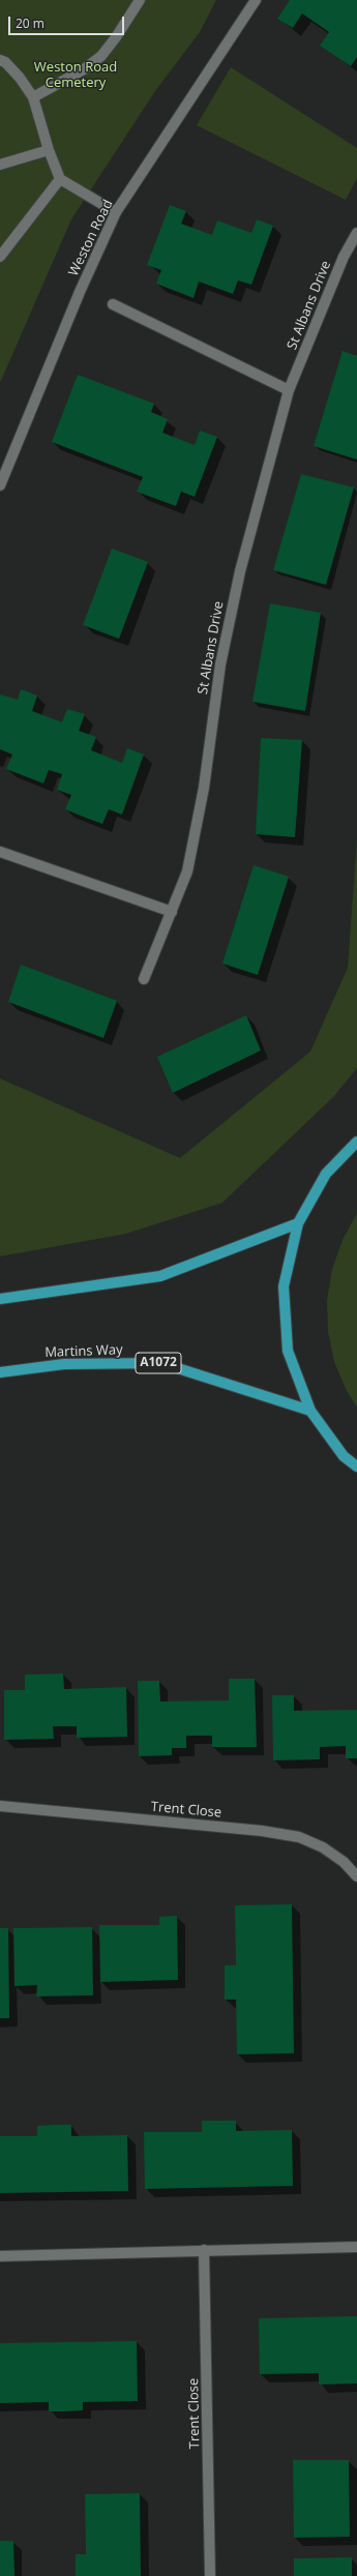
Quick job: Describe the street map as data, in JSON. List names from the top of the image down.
{
  "streets": {
    "main road": ["Martins Way", "A1072"],
    "street": ["Weston Road", "St Albans Drive", "Trent Close"]
  },
  "parks": ["Weston Road Cemetery"],
  "scale_bar": "20 m"
}
